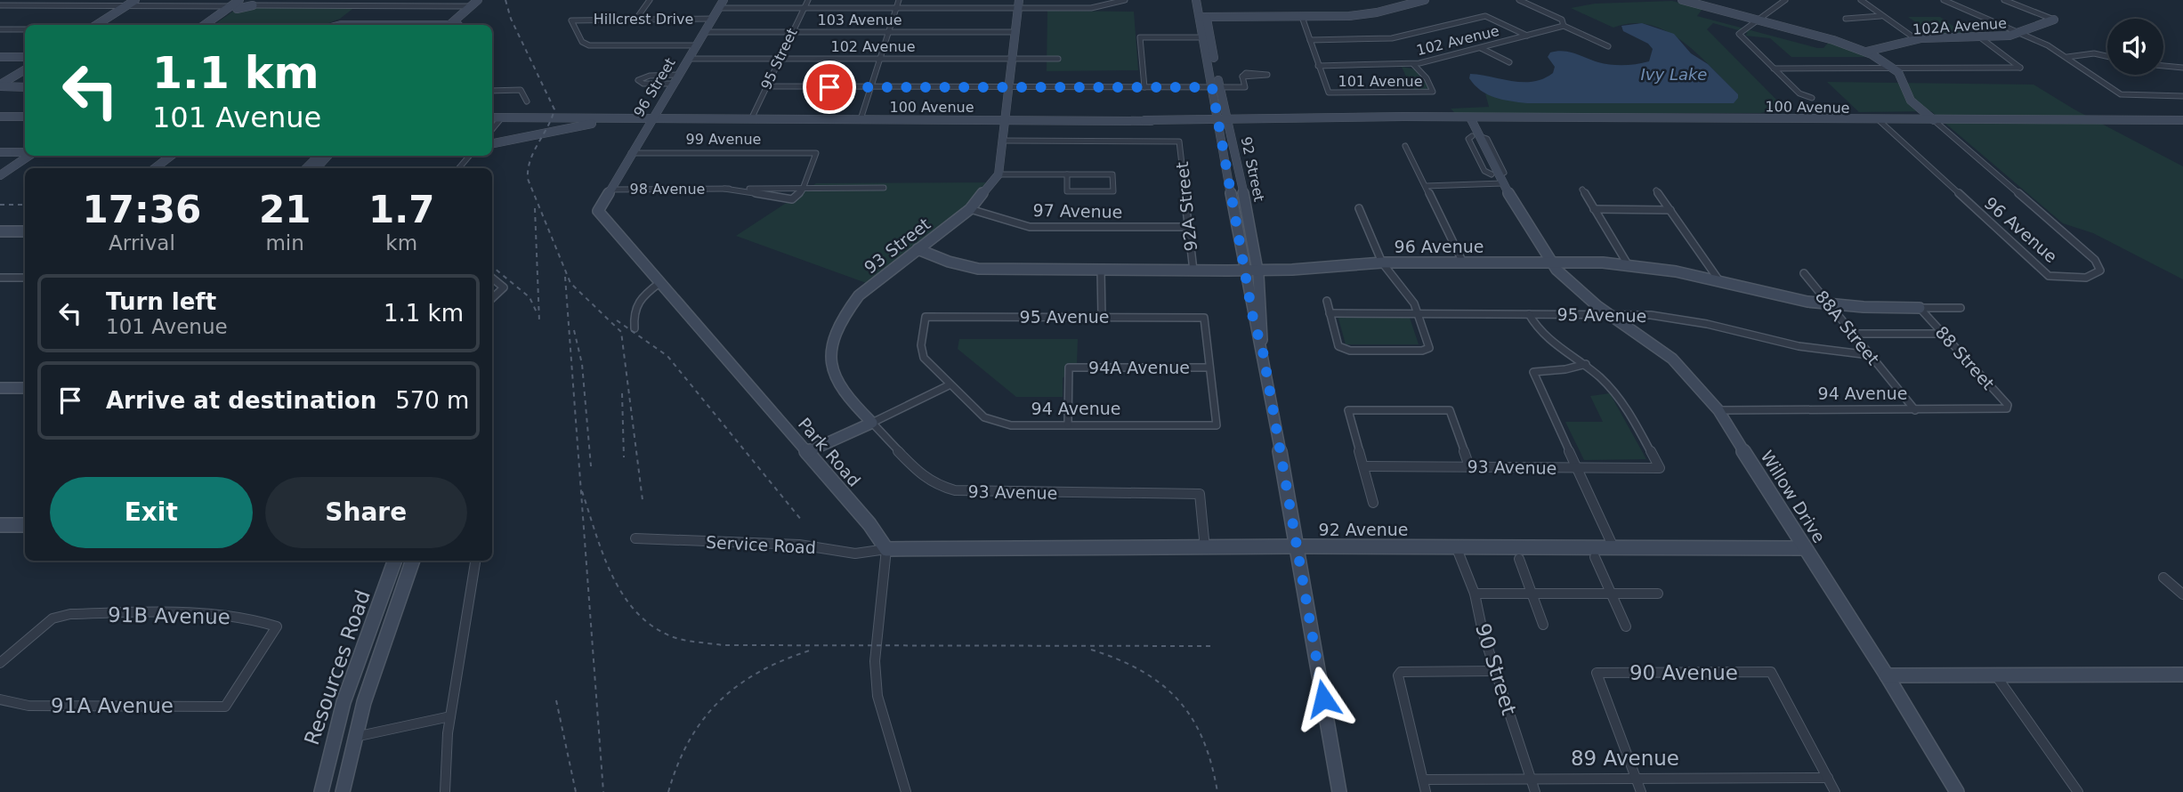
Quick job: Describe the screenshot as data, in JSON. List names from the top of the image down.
{
  "streets": {
    "main road": [
      "96 Street",
      "100 Avenue",
      "92 Street",
      "96 Avenue",
      "Willow Drive",
      "92 Avenue"
    ],
    "street": [
      "Hillcrest Drive",
      "103 Avenue",
      "102A Avenue",
      "102 Avenue",
      "95 Street",
      "101 Avenue",
      "99 Avenue",
      "98 Avenue",
      "92A Street",
      "97 Avenue",
      "93 Street",
      "95 Avenue",
      "88A Street",
      "88 Street",
      "94A Avenue",
      "94 Avenue",
      "Park Road",
      "93 Avenue",
      "Service Road",
      "91B Avenue",
      "Resources Road",
      "90 Street",
      "90 Avenue",
      "91A Avenue",
      "89 Avenue"
    ]
  },
  "crossings": [
    ["Hillcrest Drive", "96 Street"],
    ["103 Avenue", "95 Street"],
    ["103 Avenue", "96 Street"],
    ["102 Avenue", "95 Street"],
    ["102 Avenue", "101 Avenue"],
    ["102 Avenue", "96 Street"],
    ["95 Street", "100 Avenue"],
    ["96 Street", "100 Avenue"],
    ["96 Street", "99 Avenue"],
    ["96 Street", "98 Avenue"],
    ["96 Street", "Park Road"],
    ["100 Avenue", "92 Street"],
    ["100 Avenue", "96 Avenue"],
    ["99 Avenue", "98 Avenue"],
    ["92 Street", "96 Avenue"],
    ["92 Street", "92 Avenue"],
    ["98 Avenue", "Park Road"],
    ["92A Street", "97 Avenue"],
    ["92A Street", "96 Avenue"],
    ["97 Avenue", "93 Street"],
    ["96 Avenue", "93 Street"],
    ["96 Avenue", "88A Street"],
    ["96 Avenue", "88 Street"],
    ["96 Avenue", "Willow Drive"],
    ["93 Street", "93 Avenue"],
    ["95 Avenue", "88A Street"],
    ["95 Avenue", "94A Avenue"],
    ["95 Avenue", "94 Avenue"],
    ["95 Avenue", "Willow Drive"],
    ["88A Street", "94 Avenue"],
    ["88 Street", "94 Avenue"],
    ["94A Avenue", "94 Avenue"],
    ["94 Avenue", "Willow Drive"],
    ["Park Road", "92 Avenue"],
    ["Park Road", "Service Road"],
    ["93 Avenue", "92 Avenue"],
    ["Willow Drive", "92 Avenue"],
    ["92 Avenue", "Service Road"],
    ["92 Avenue", "90 Street"],
    ["91B Avenue", "91A Avenue"],
    ["90 Street", "89 Avenue"],
    ["90 Avenue", "89 Avenue"]
  ],
  "water": ["Ivy Lake"],
  "page": {
    "turn": ["1.1 km", "101 Avenue"],
    "eta": [
      "17:36",
      "Arrival",
      "21",
      "min",
      "1.7",
      "km"
    ],
    "list": [
      {
        "name": "Turn left",
        "note": "101 Avenue",
        "value": "1.1 km"
      },
      {
        "name": "Arrive at destination",
        "value": "570 m"
      }
    ],
    "buttons": ["Exit", "Share"]
  }
}
